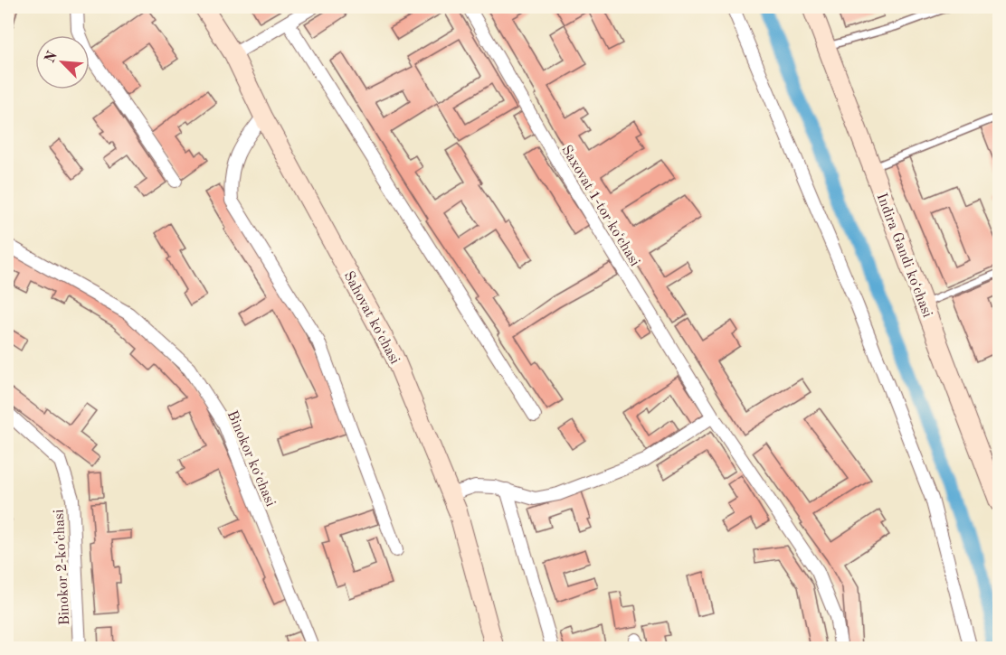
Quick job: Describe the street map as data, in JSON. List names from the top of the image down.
{
  "streets": {
    "street": [
      "Saxovat 1-tor koʻchasi",
      "Indira Gandi koʻchasi",
      "Sahovat koʻchasi",
      "Binokor koʻchasi",
      "Binokor 2-koʻchasi"
    ]
  },
  "north": "top left"
}
